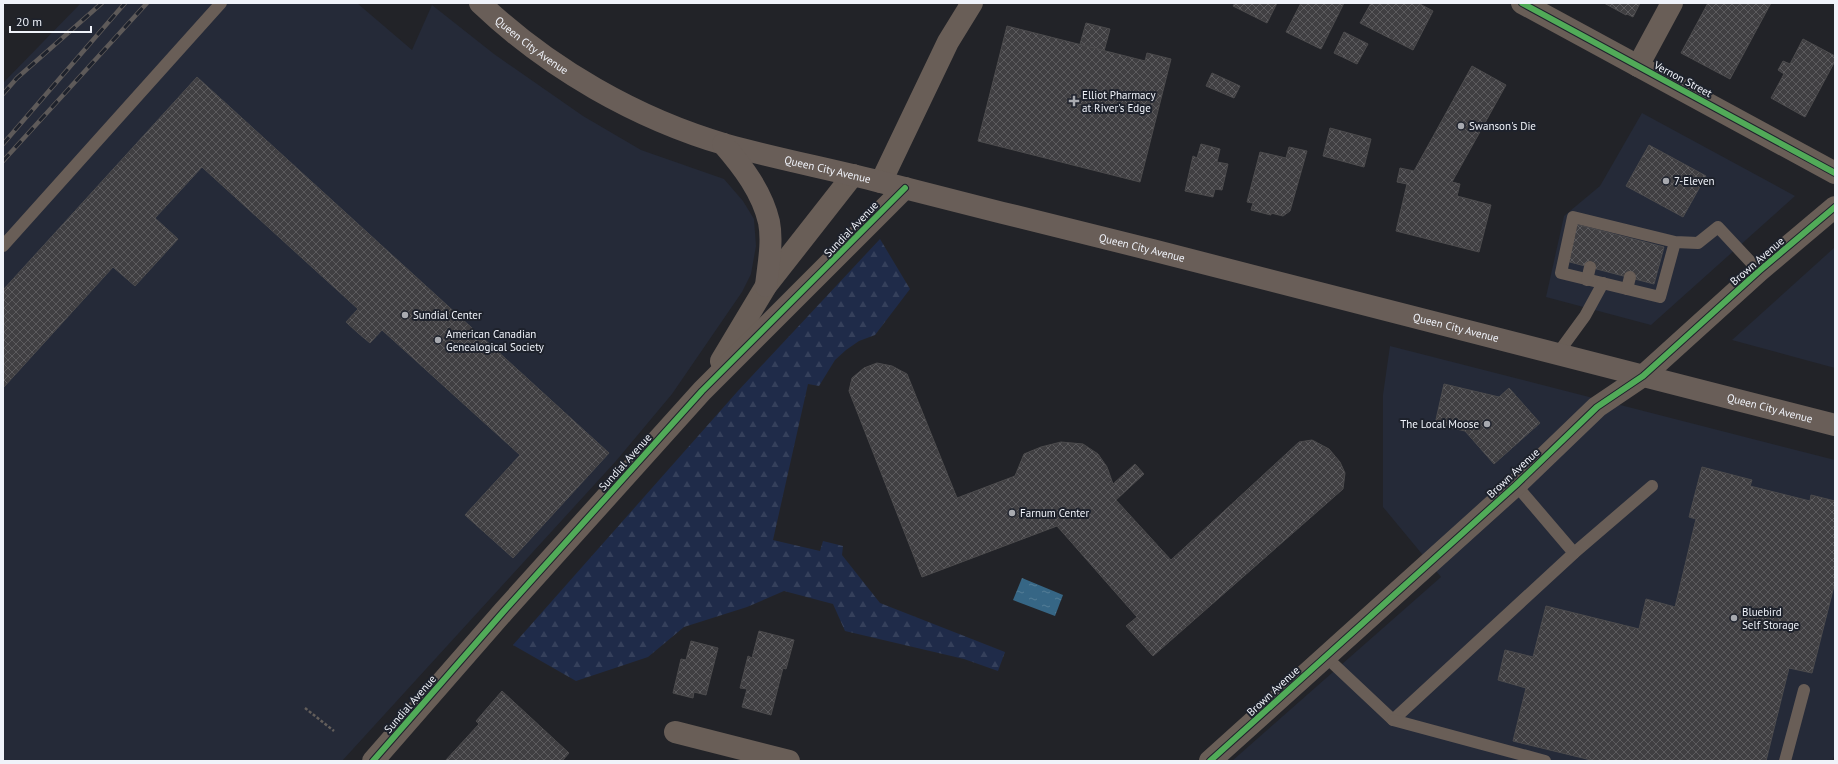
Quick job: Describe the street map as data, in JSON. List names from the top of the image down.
{
  "streets": {
    "main road": ["Queen City Avenue"],
    "street": ["Vernon Street", "Sundial Avenue", "Brown Avenue"]
  },
  "crossings": [
    ["Queen City Avenue", "Sundial Avenue"],
    ["Queen City Avenue", "Brown Avenue"]
  ],
  "places": {
    "health": ["Elliot Pharmacy at River's Edge"],
    "other": [
      "Swanson's Die",
      "7-Eleven",
      "Sundial Center",
      "American Canadian Genealogical Society",
      "The Local Moose",
      "Farnum Center",
      "Bluebird Self Storage"
    ]
  },
  "scale_bar": "20 m"
}
